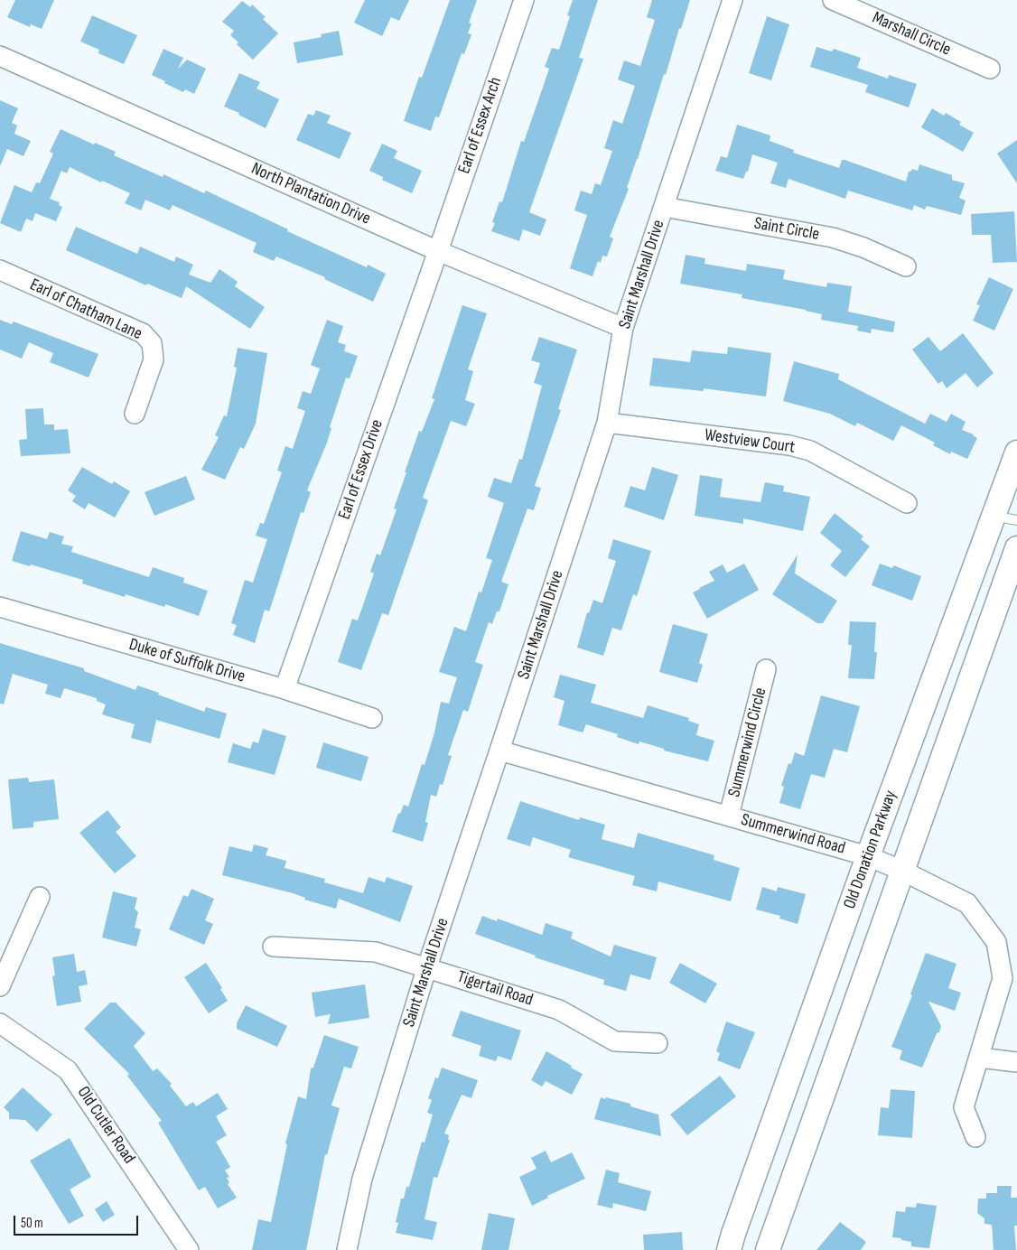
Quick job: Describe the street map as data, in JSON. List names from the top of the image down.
{
  "streets": {
    "street": [
      "Marshall Circle",
      "Earl of Essex Arch",
      "North Plantation Drive",
      "Saint Circle",
      "Saint Marshall Drive",
      "Earl of Chatham Lane",
      "Westview Court",
      "Earl of Essex Drive",
      "Duke of Suffolk Drive",
      "Summerwind Circle",
      "Summerwind Road",
      "Old Donation Parkway",
      "Tigertail Road",
      "Old Cutler Road"
    ]
  },
  "crossings": [
    ["Earl of Essex Arch", "North Plantation Drive"],
    ["Earl of Essex Arch", "Earl of Essex Drive"],
    ["North Plantation Drive", "Saint Marshall Drive"],
    ["North Plantation Drive", "Earl of Essex Drive"],
    ["Saint Circle", "Saint Marshall Drive"],
    ["Saint Marshall Drive", "Westview Court"],
    ["Saint Marshall Drive", "Summerwind Road"],
    ["Saint Marshall Drive", "Tigertail Road"],
    ["Earl of Essex Drive", "Duke of Suffolk Drive"],
    ["Summerwind Circle", "Summerwind Road"],
    ["Summerwind Road", "Old Donation Parkway"]
  ],
  "scale_bar": "50 m"
}
